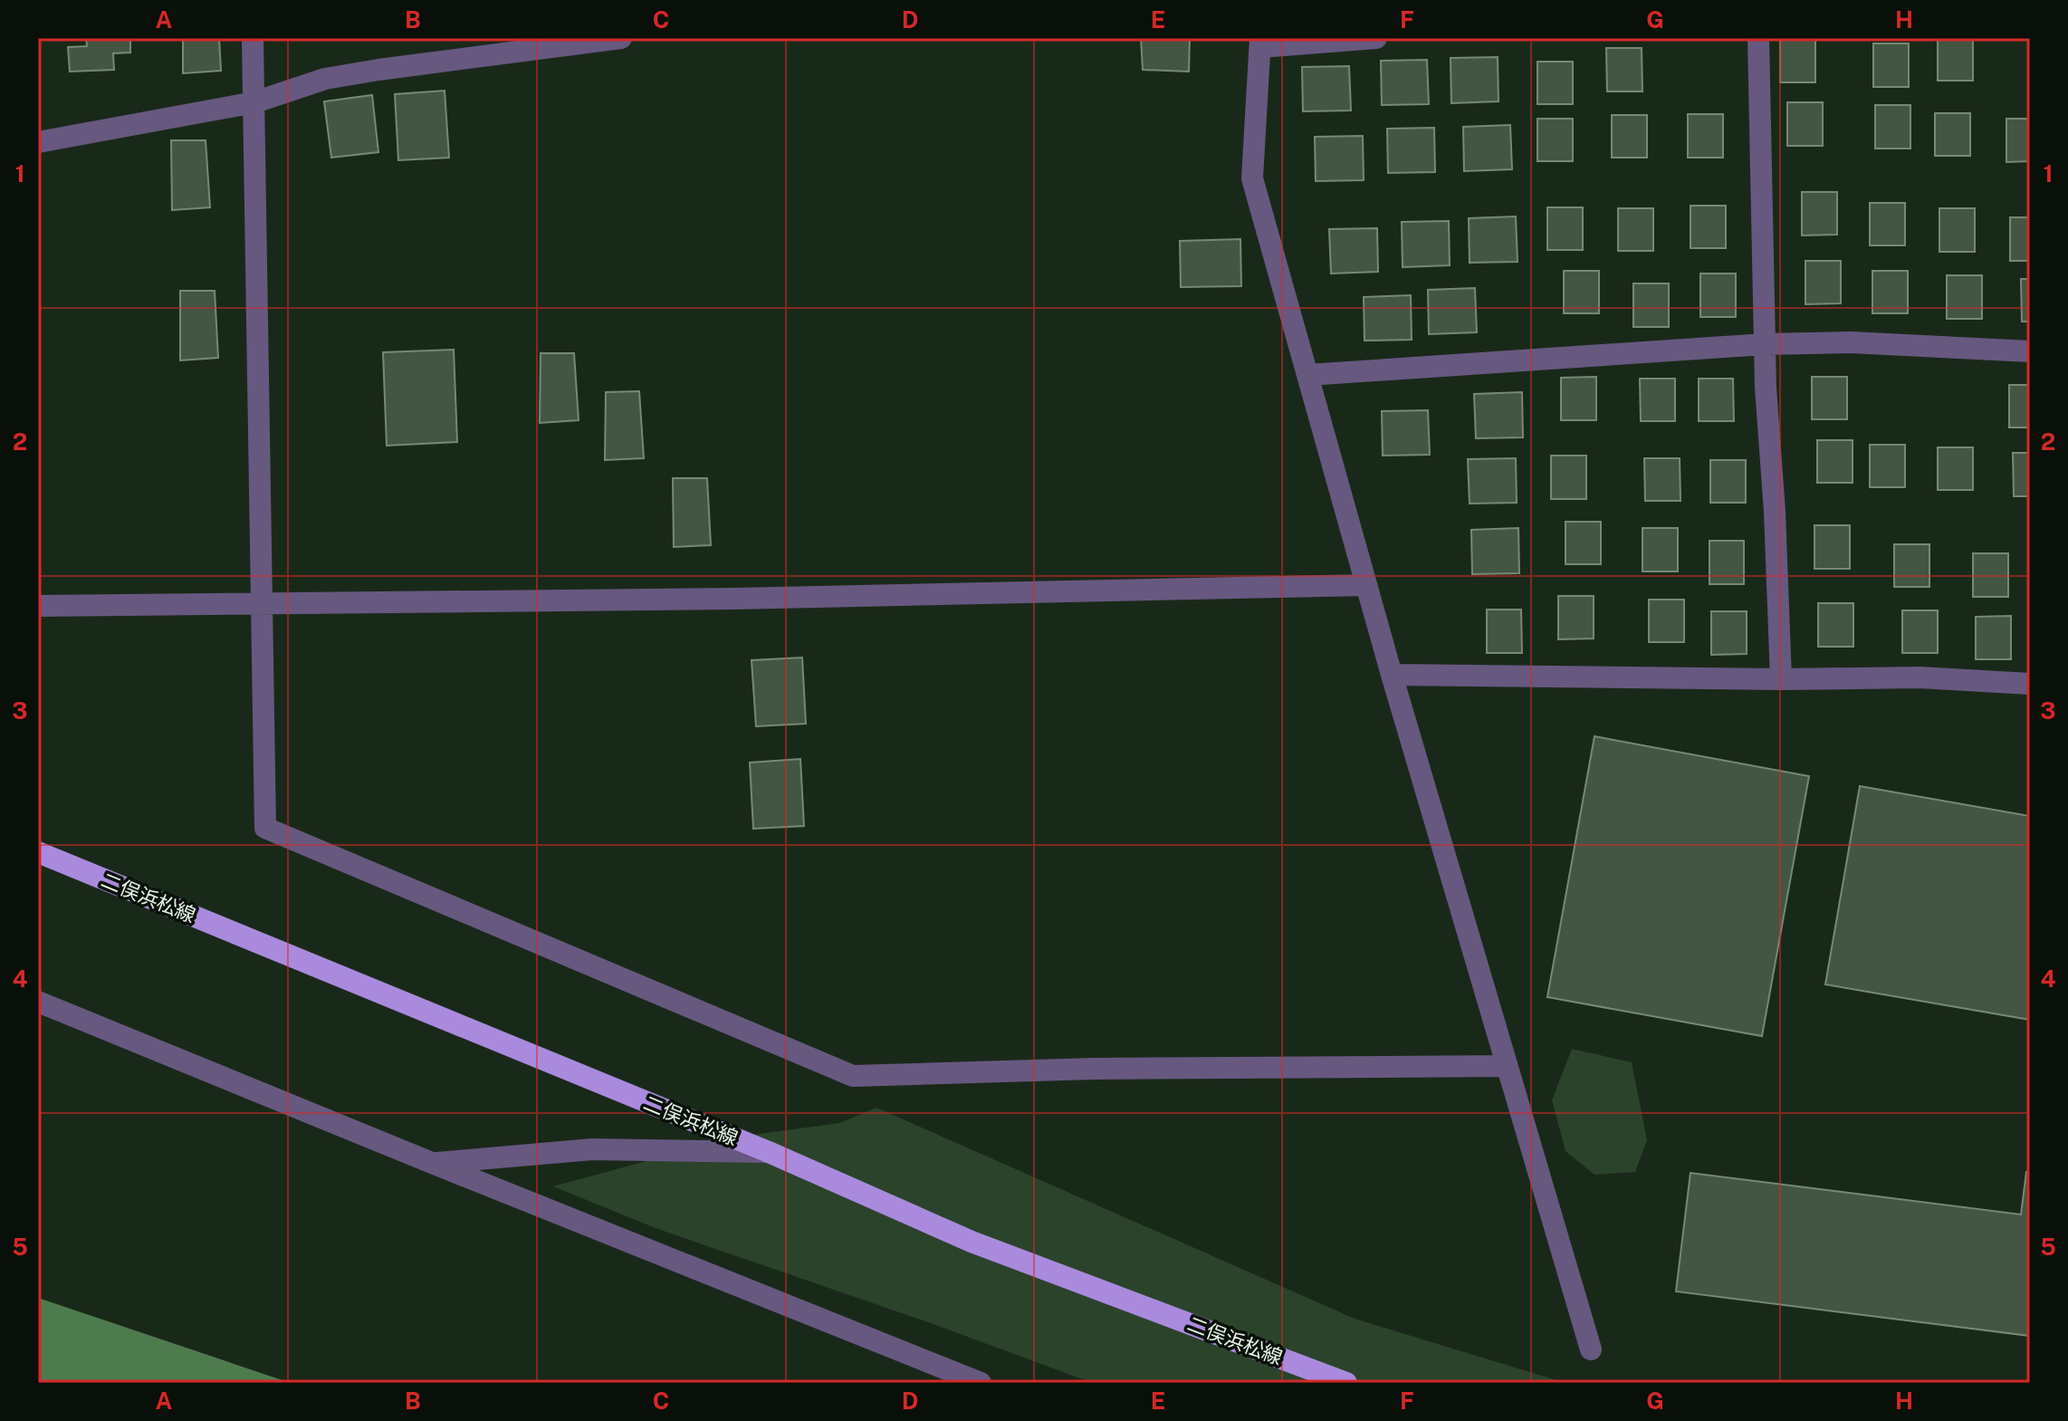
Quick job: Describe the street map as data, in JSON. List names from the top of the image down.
{
  "streets": {
    "main road": ["二俣浜松線"]
  },
  "grid": {
    "columns": [
      "A",
      "B",
      "C",
      "D",
      "E",
      "F",
      "G",
      "H"
    ],
    "rows": [
      "1",
      "2",
      "3",
      "4",
      "5"
    ]
  }
}
